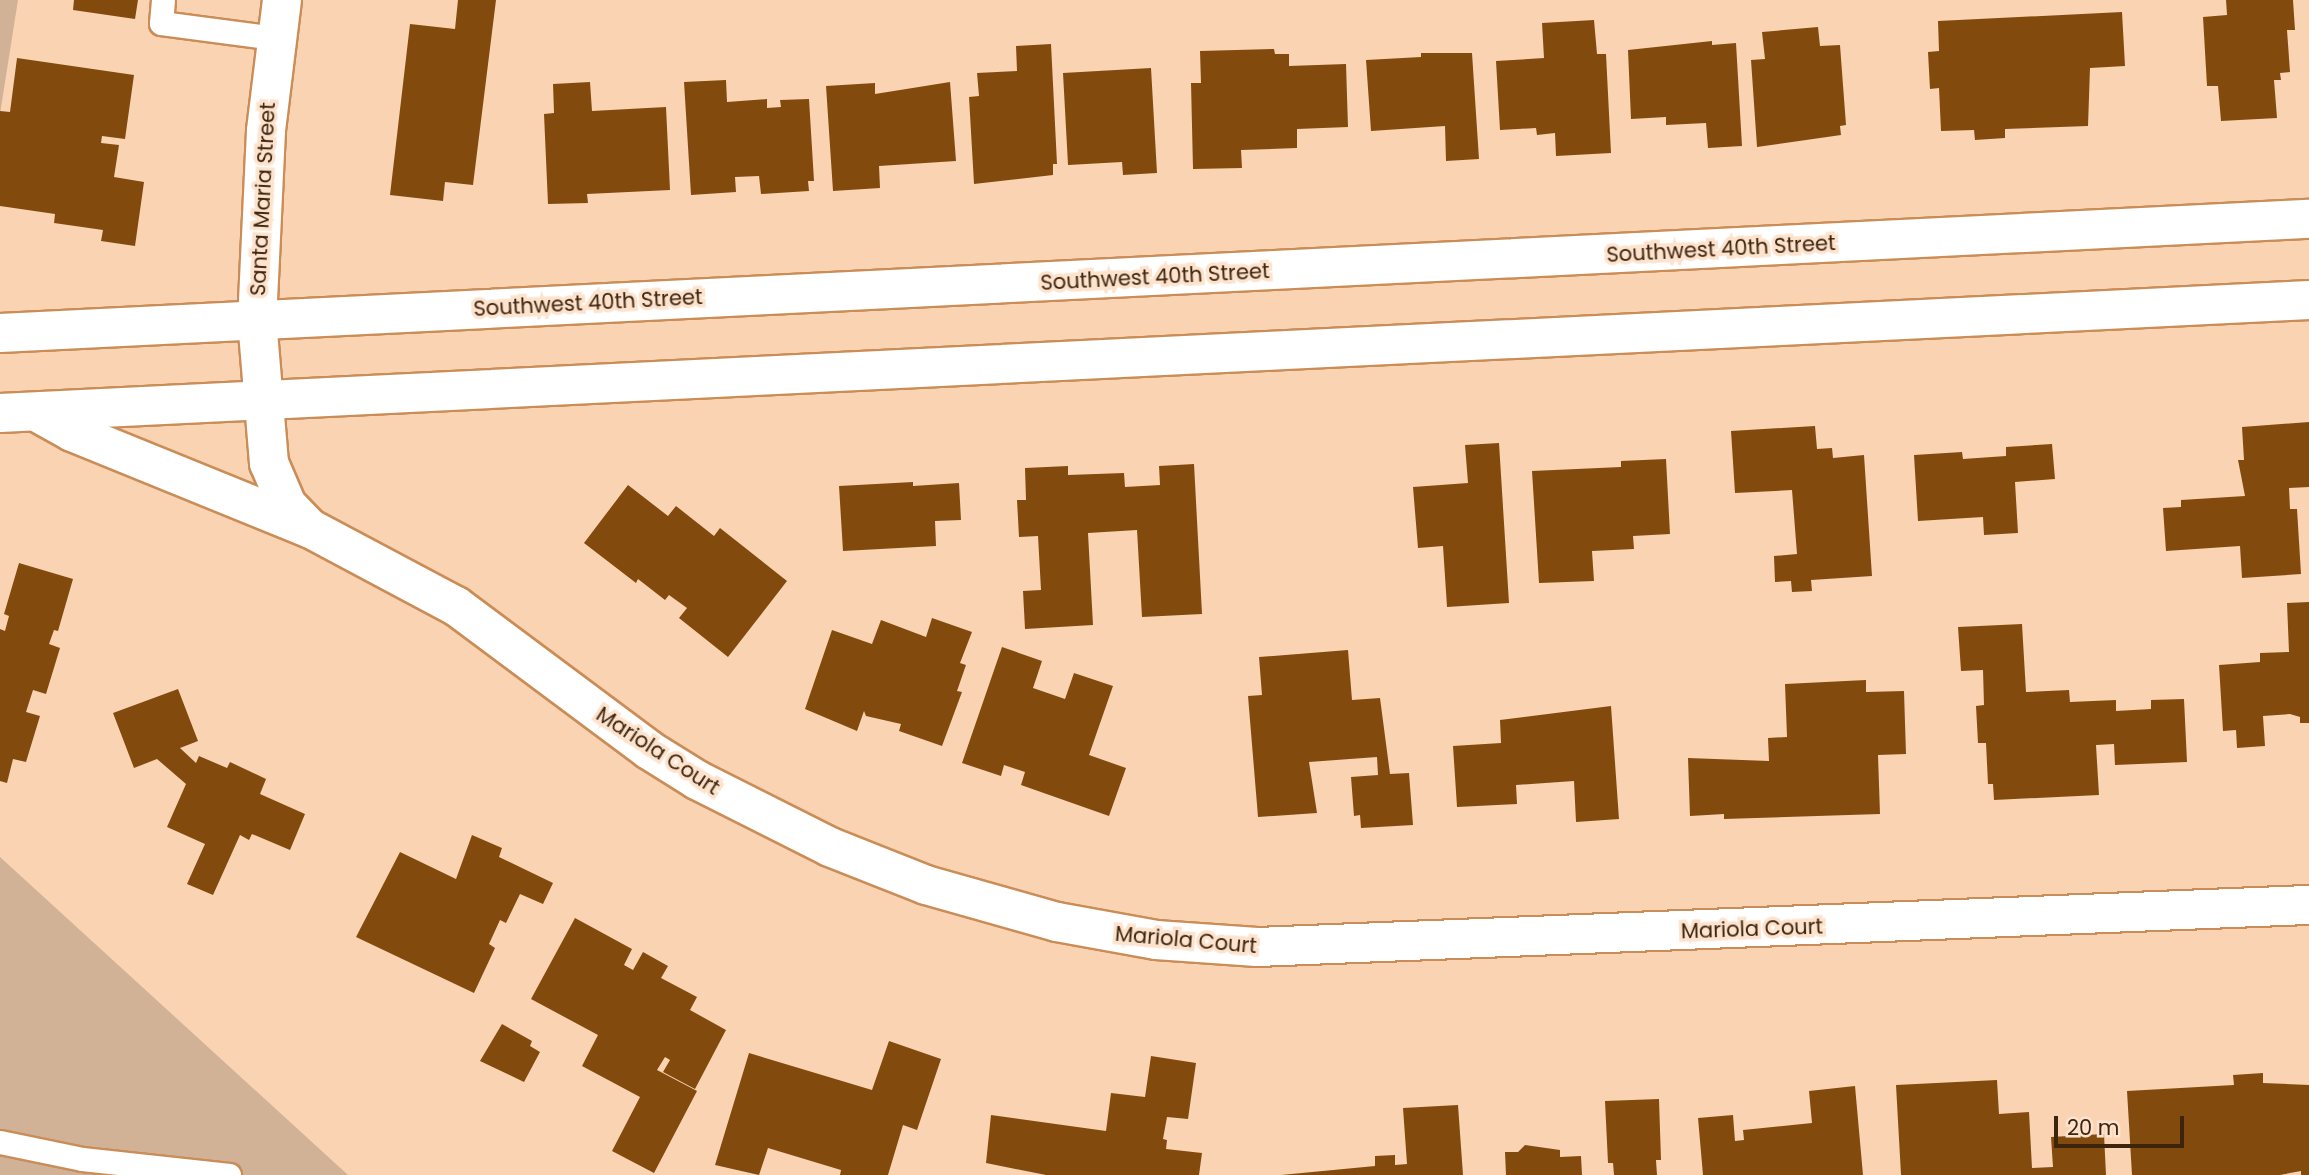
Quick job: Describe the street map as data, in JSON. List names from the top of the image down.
{
  "streets": {
    "main road": ["Santa Maria Street", "Southwest 40th Street", "Mariola Court"]
  },
  "crossings": [
    ["Santa Maria Street", "Southwest 40th Street"],
    ["Santa Maria Street", "Mariola Court"]
  ],
  "scale_bar": "20 m"
}
